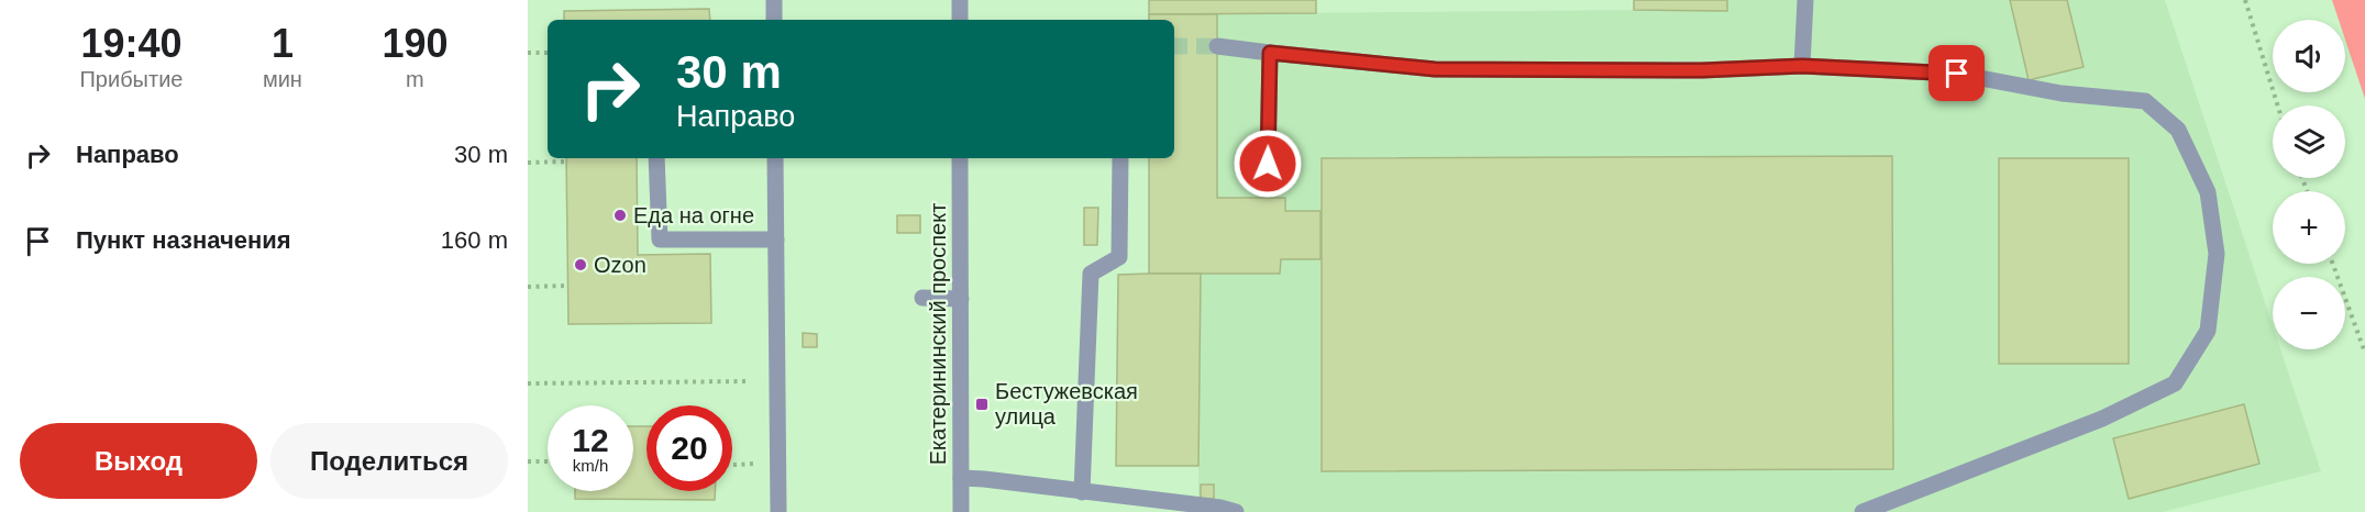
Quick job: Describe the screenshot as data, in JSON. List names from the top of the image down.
{
  "streets": {
    "street": ["Екатерининский проспект"]
  },
  "places": {
    "other": ["Еда на огне", "Ozon"],
    "transit": ["Бестужевская улица"]
  },
  "page": {
    "eta": [
      "19:40",
      "Прибытие",
      "1",
      "мин",
      "190",
      "m"
    ],
    "map_buttons": ["+", "−"],
    "turn": ["30 m", "Направо"],
    "list": [
      {
        "name": "Направо",
        "value": "30 m"
      },
      {
        "name": "Пункт назначения",
        "value": "160 m"
      }
    ],
    "speed": "12 km/h",
    "limit": "20",
    "buttons": ["Выход", "Поделиться"]
  }
}
